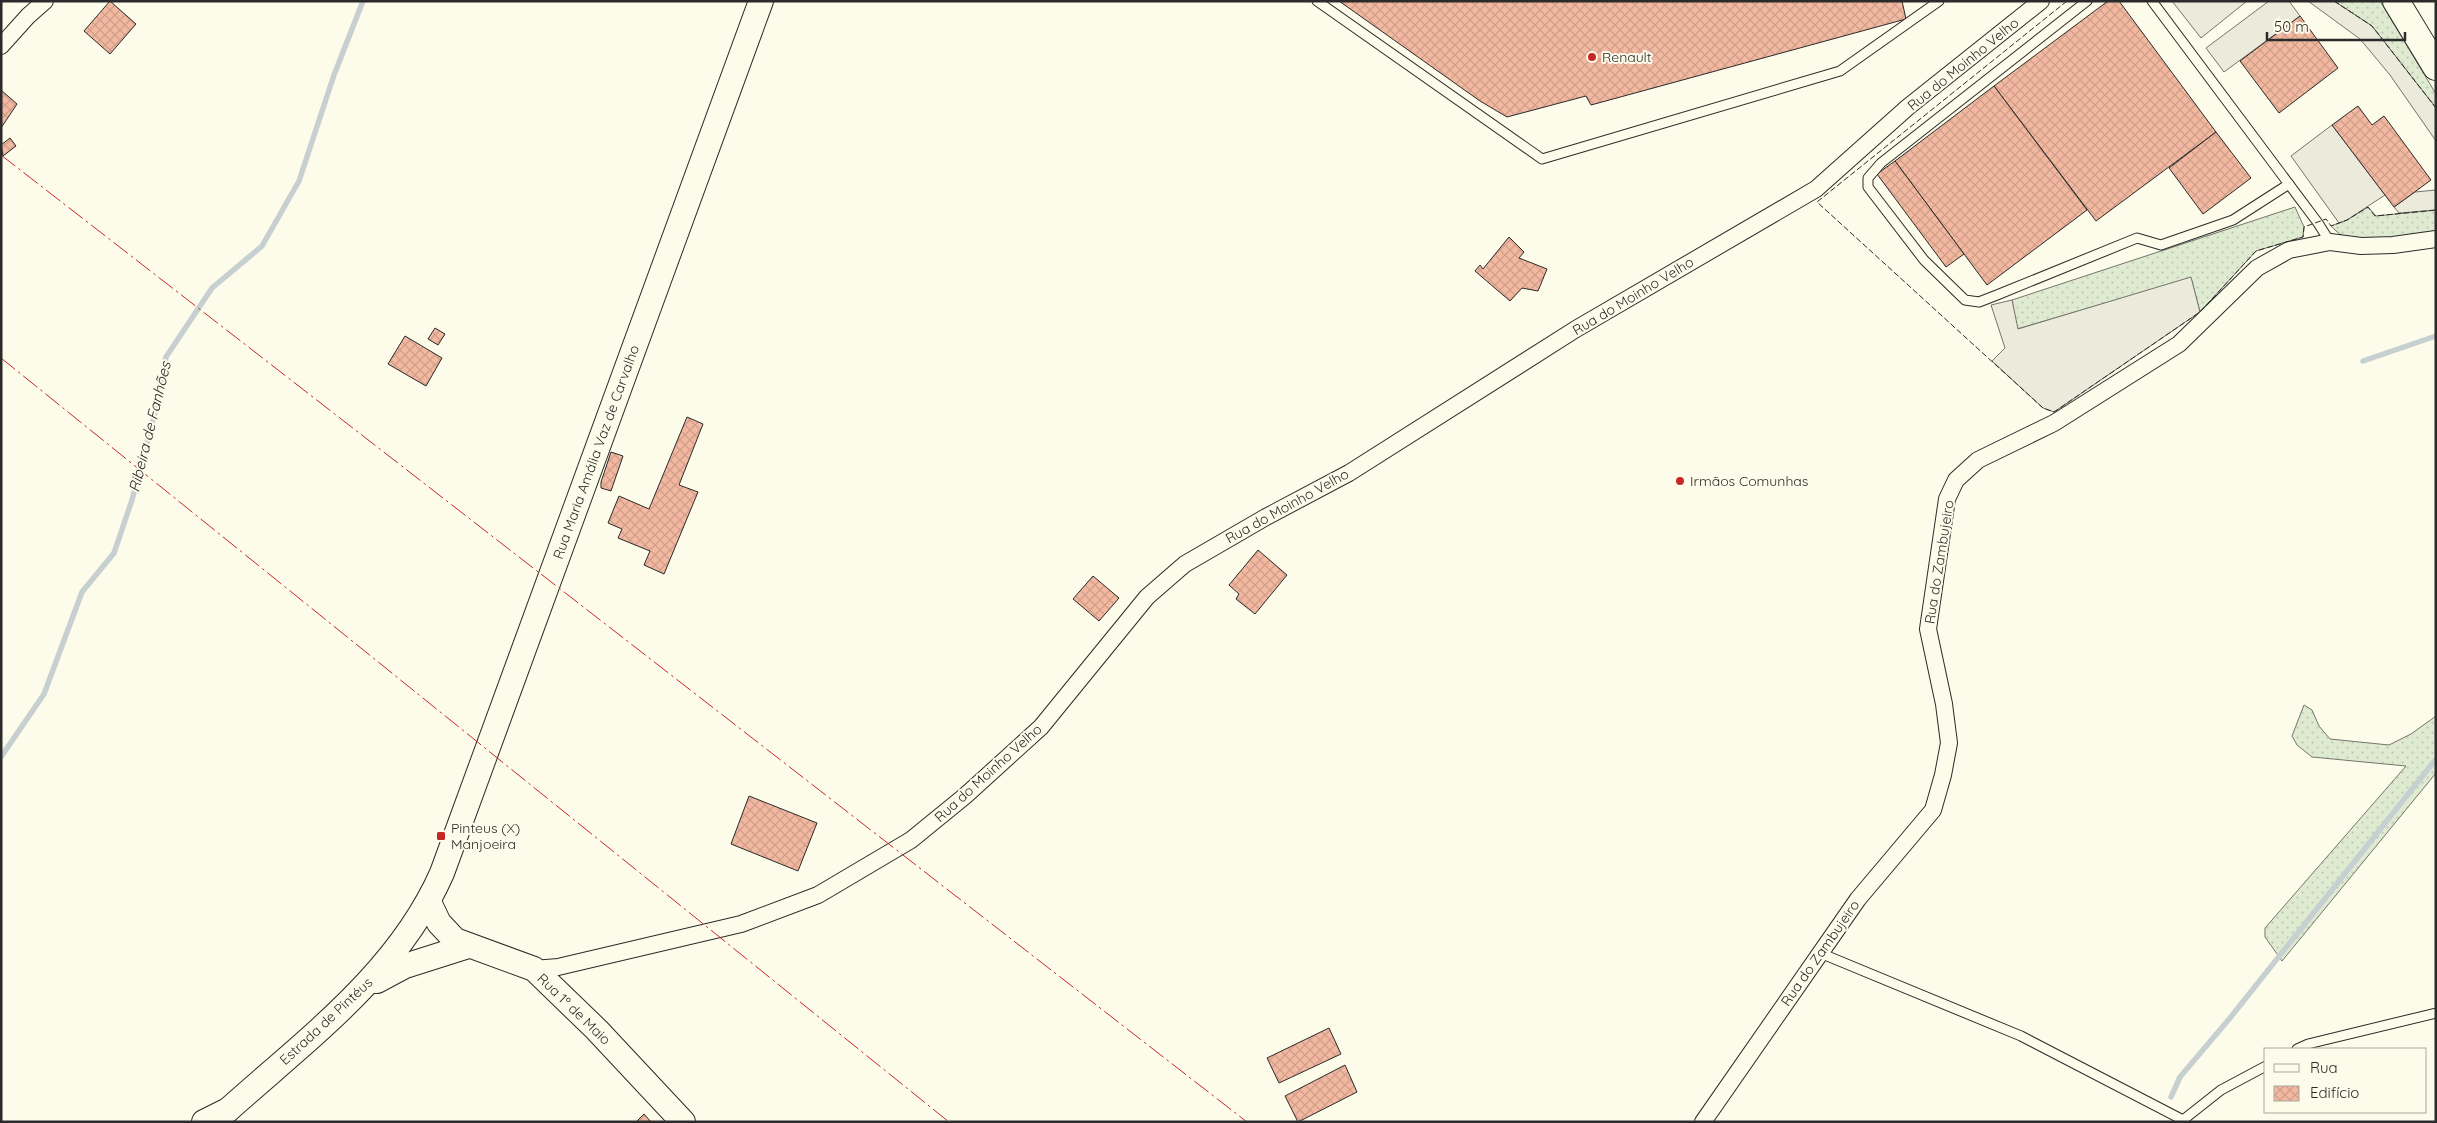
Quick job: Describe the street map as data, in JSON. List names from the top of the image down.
{
  "streets": {
    "street": [
      "Rua do Moinho Velho",
      "Rua Maria Amália Vaz de Carvalho",
      "Rua do Zambujeiro",
      "Rua 1º de Maio",
      "Estrada de Pintéus"
    ]
  },
  "crossings": [
    ["Rua do Moinho Velho", "Rua 1º de Maio"],
    ["Rua Maria Amália Vaz de Carvalho", "Rua 1º de Maio"],
    ["Rua Maria Amália Vaz de Carvalho", "Estrada de Pintéus"],
    ["Rua 1º de Maio", "Estrada de Pintéus"]
  ],
  "water": ["Ribeira de Fanhões"],
  "places": {
    "other": ["Renault", "Irmãos Comunhas"],
    "transit": ["Pinteus (X) Manjoeira"]
  },
  "legend": ["Rua", "Edifício"],
  "scale_bar": "50 m"
}
